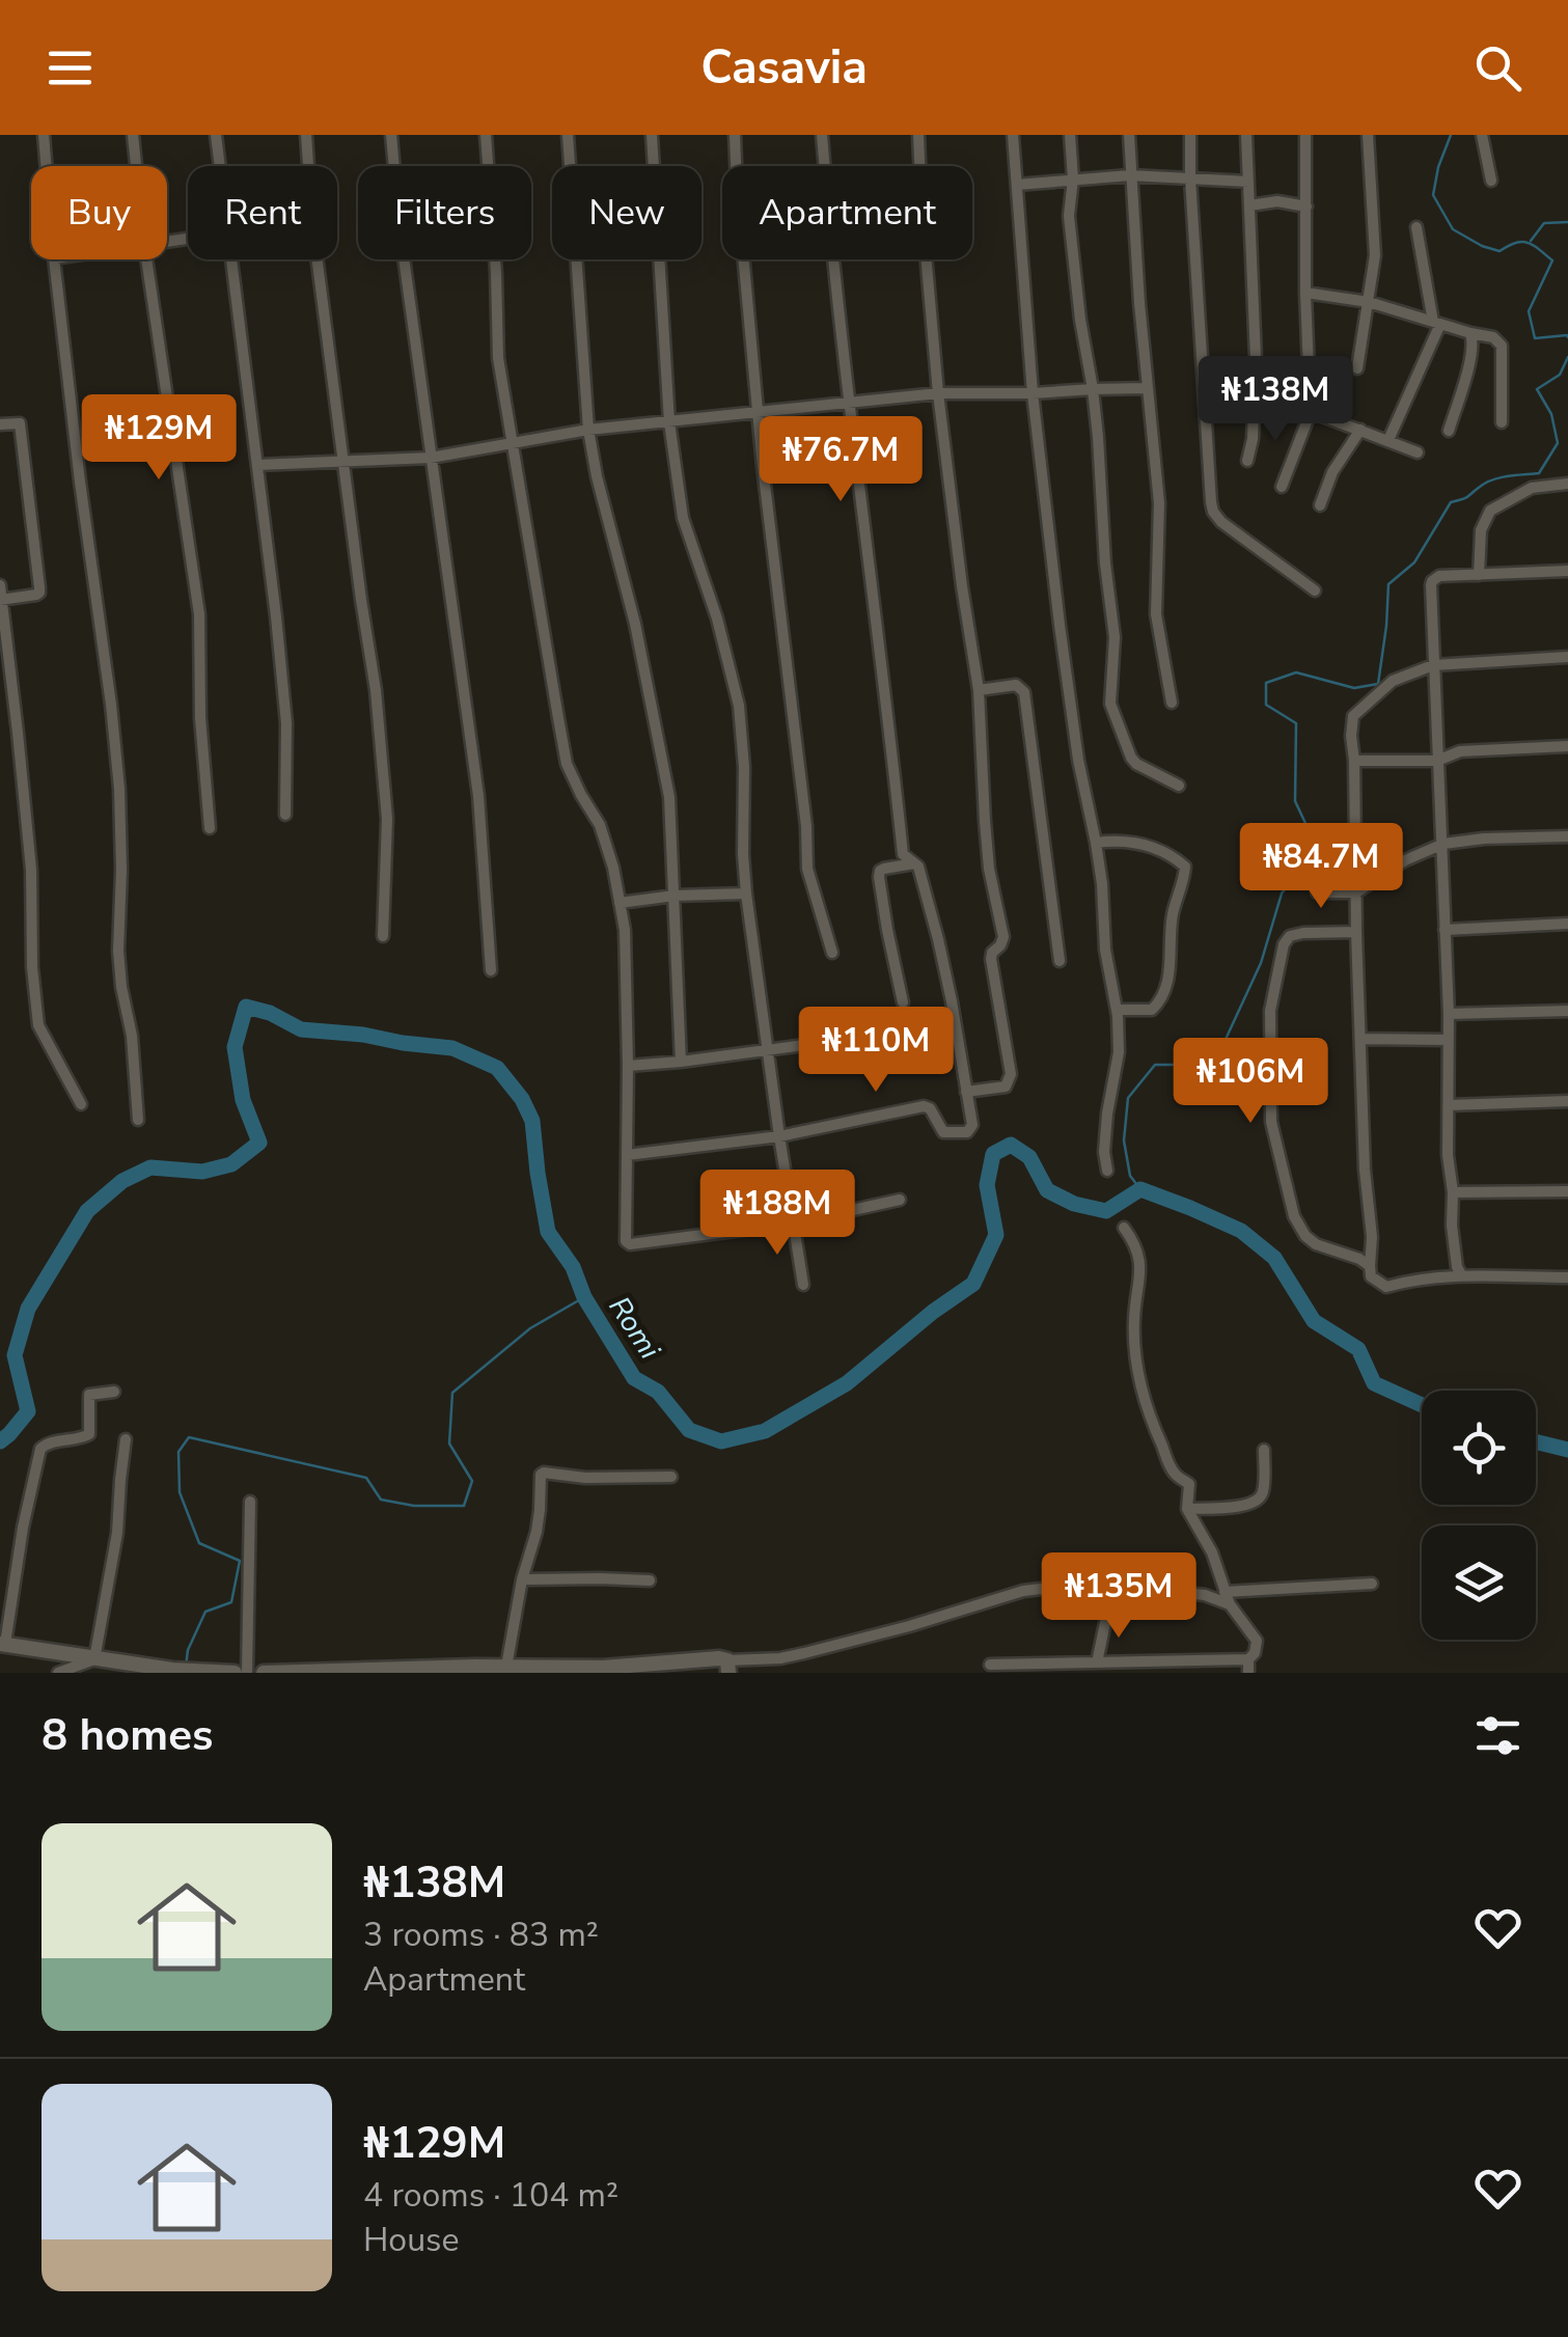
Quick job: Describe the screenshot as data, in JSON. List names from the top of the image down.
{
  "water": ["Romi"],
  "page": {
    "header": "Casavia",
    "chip": [
      "Buy",
      "Rent",
      "Filters",
      "New",
      "Apartment"
    ],
    "price": [
      "₦138M",
      "₦129M",
      "₦76.7M",
      "₦84.7M",
      "₦110M",
      "₦106M",
      "₦188M",
      "₦135M"
    ],
    "heading": "8 homes",
    "list": [
      {
        "name": "₦138M",
        "note": "3 rooms · 83 m² · Apartment"
      },
      {
        "name": "₦129M",
        "note": "4 rooms · 104 m² · House"
      }
    ]
  }
}
